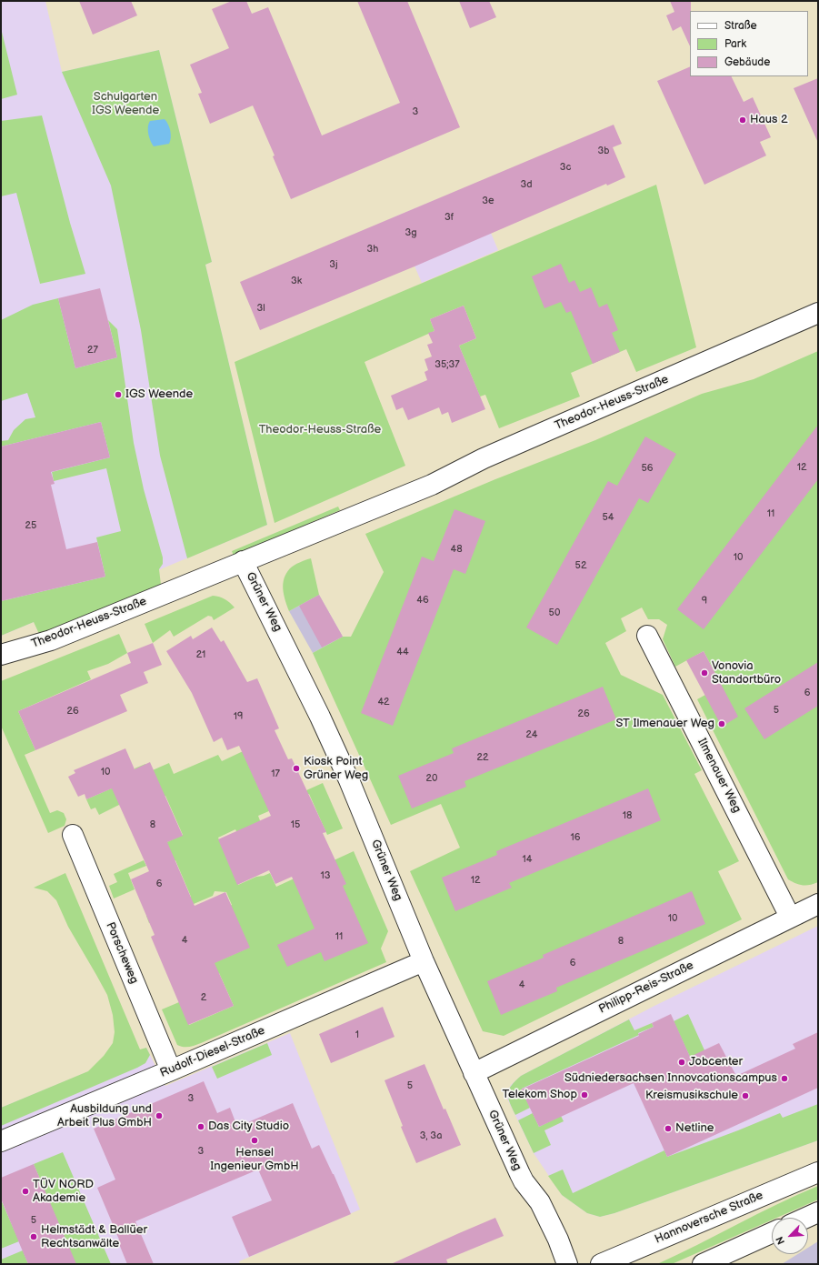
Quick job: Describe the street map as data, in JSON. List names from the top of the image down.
{
  "streets": {
    "street": [
      "Theodor-Heuss-Straße",
      "Grüner Weg",
      "Ilmenauer Weg",
      "Porscheweg",
      "Philipp-Reis-Straße",
      "Rudolf-Diesel-Straße",
      "Hannoversche Straße"
    ]
  },
  "crossings": [
    ["Theodor-Heuss-Straße", "Grüner Weg"],
    ["Grüner Weg", "Philipp-Reis-Straße"],
    ["Grüner Weg", "Rudolf-Diesel-Straße"],
    ["Ilmenauer Weg", "Philipp-Reis-Straße"],
    ["Porscheweg", "Rudolf-Diesel-Straße"]
  ],
  "parks": ["Schulgarten IGS Weende", "Theodor-Heuss-Straße"],
  "places": [
    "Haus 2",
    "IGS Weende",
    "Vonovia Standortbüro",
    "ST Ilmenauer Weg",
    "Kiosk Point Grüner Weg",
    "Jobcenter",
    "Südniedersachsen Innovcationscampus",
    "Telekom Shop",
    "Kreismusikschule",
    "Ausbildung und Arbeit Plus GmbH",
    "Das City Studio",
    "Netline",
    "Hensel Ingenieur GmbH",
    "TÜV NORD Akademie",
    "Helmstädt & Ballüer Rechtsanwälte"
  ],
  "house_numbers": [
    "3",
    "3b",
    "3c",
    "3d",
    "3e",
    "3f",
    "3g",
    "3h",
    "3j",
    "3k",
    "3l",
    "27",
    "35;37",
    "12",
    "56",
    "11",
    "54",
    "25",
    "48",
    "10",
    "52",
    "46",
    "9",
    "50",
    "44",
    "21",
    "6",
    "42",
    "5",
    "26",
    "26",
    "19",
    "24",
    "22",
    "10",
    "17",
    "20",
    "18",
    "8",
    "15",
    "16",
    "14",
    "13",
    "12",
    "6",
    "10",
    "11",
    "4",
    "8",
    "6",
    "4",
    "2",
    "1",
    "5",
    "3",
    "3, 3a",
    "3",
    "5"
  ],
  "legend": ["Straße", "Park", "Gebäude"],
  "north": "bottom left"
}
